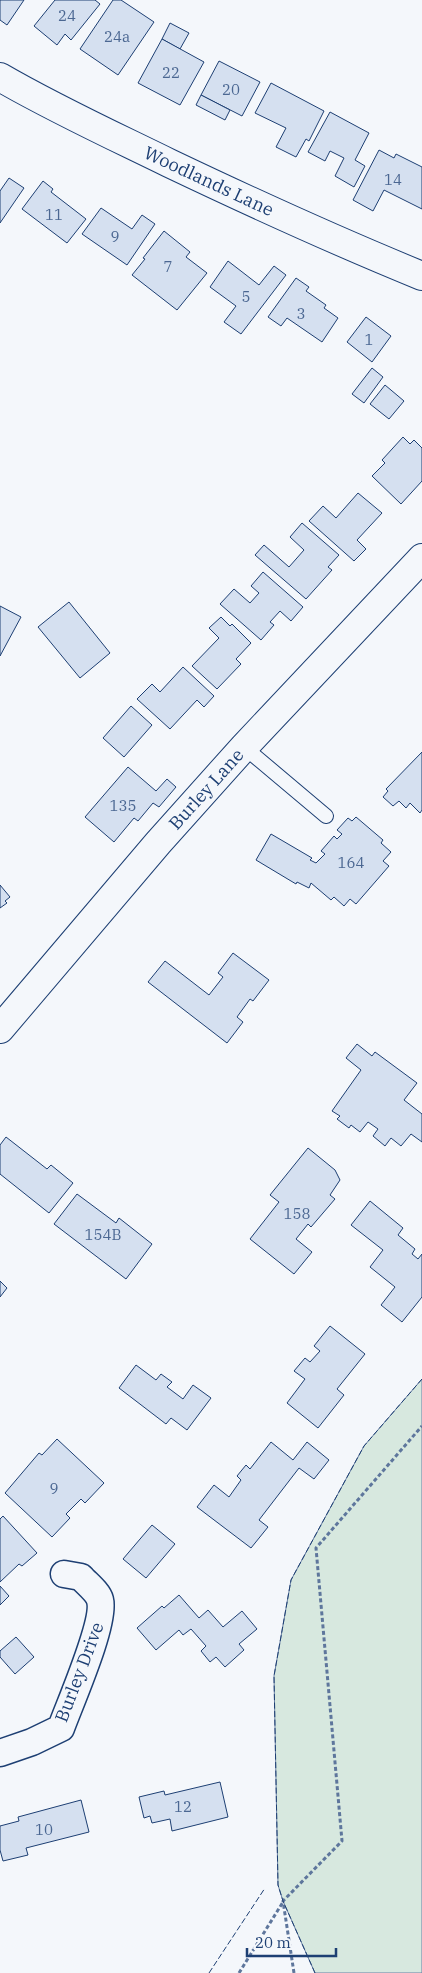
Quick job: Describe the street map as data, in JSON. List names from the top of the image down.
{
  "streets": {
    "street": ["Woodlands Lane", "Burley Lane", "Burley Drive"]
  },
  "house_numbers": [
    "24",
    "24a",
    "22",
    "20",
    "14",
    "11",
    "9",
    "7",
    "5",
    "3",
    "1",
    "135",
    "164",
    "158",
    "154B",
    "9",
    "12",
    "10"
  ],
  "scale_bar": "20 m"
}
